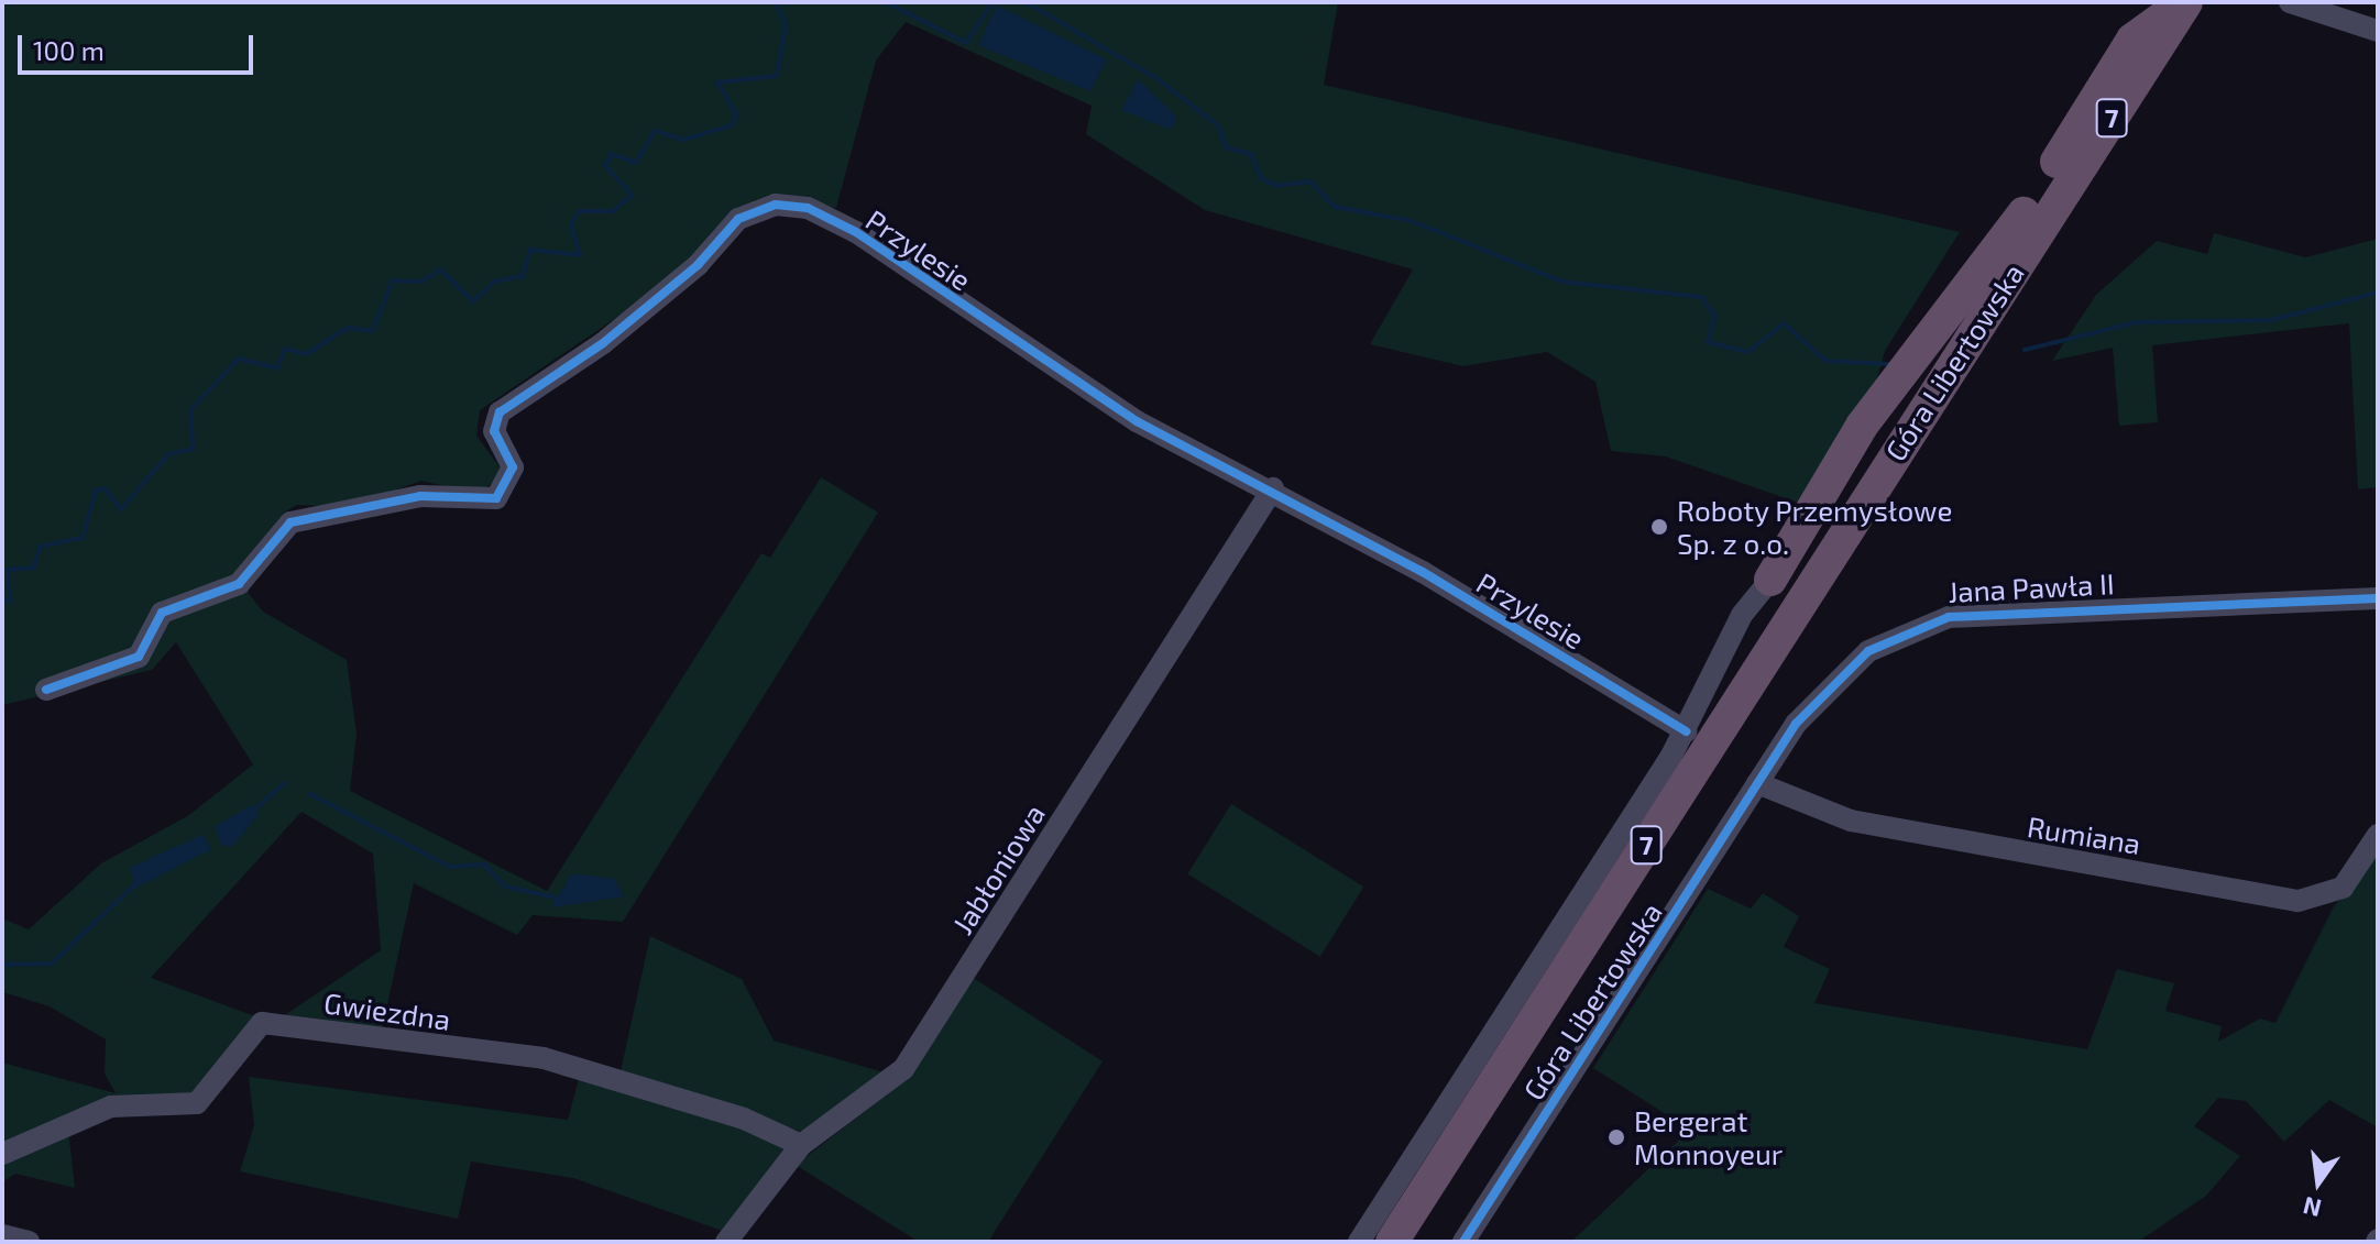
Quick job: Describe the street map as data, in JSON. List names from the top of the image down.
{
  "streets": {
    "highway": ["7", "Góra Libertowska"],
    "street": [
      "Przylesie",
      "Jana Pawła II",
      "Rumiana",
      "Jabłoniowa",
      "Gwiezdna"
    ]
  },
  "crossings": [
    ["7", "Góra Libertowska"],
    ["Przylesie", "Jabłoniowa"],
    ["Góra Libertowska", "Jana Pawła II"],
    ["Góra Libertowska", "Rumiana"],
    ["Jana Pawła II", "Rumiana"],
    ["Jabłoniowa", "Gwiezdna"]
  ],
  "places": ["Roboty Przemysłowe Sp. z o.o.", "Bergerat Monnoyeur"],
  "scale_bar": "100 m",
  "north": "bottom"
}
